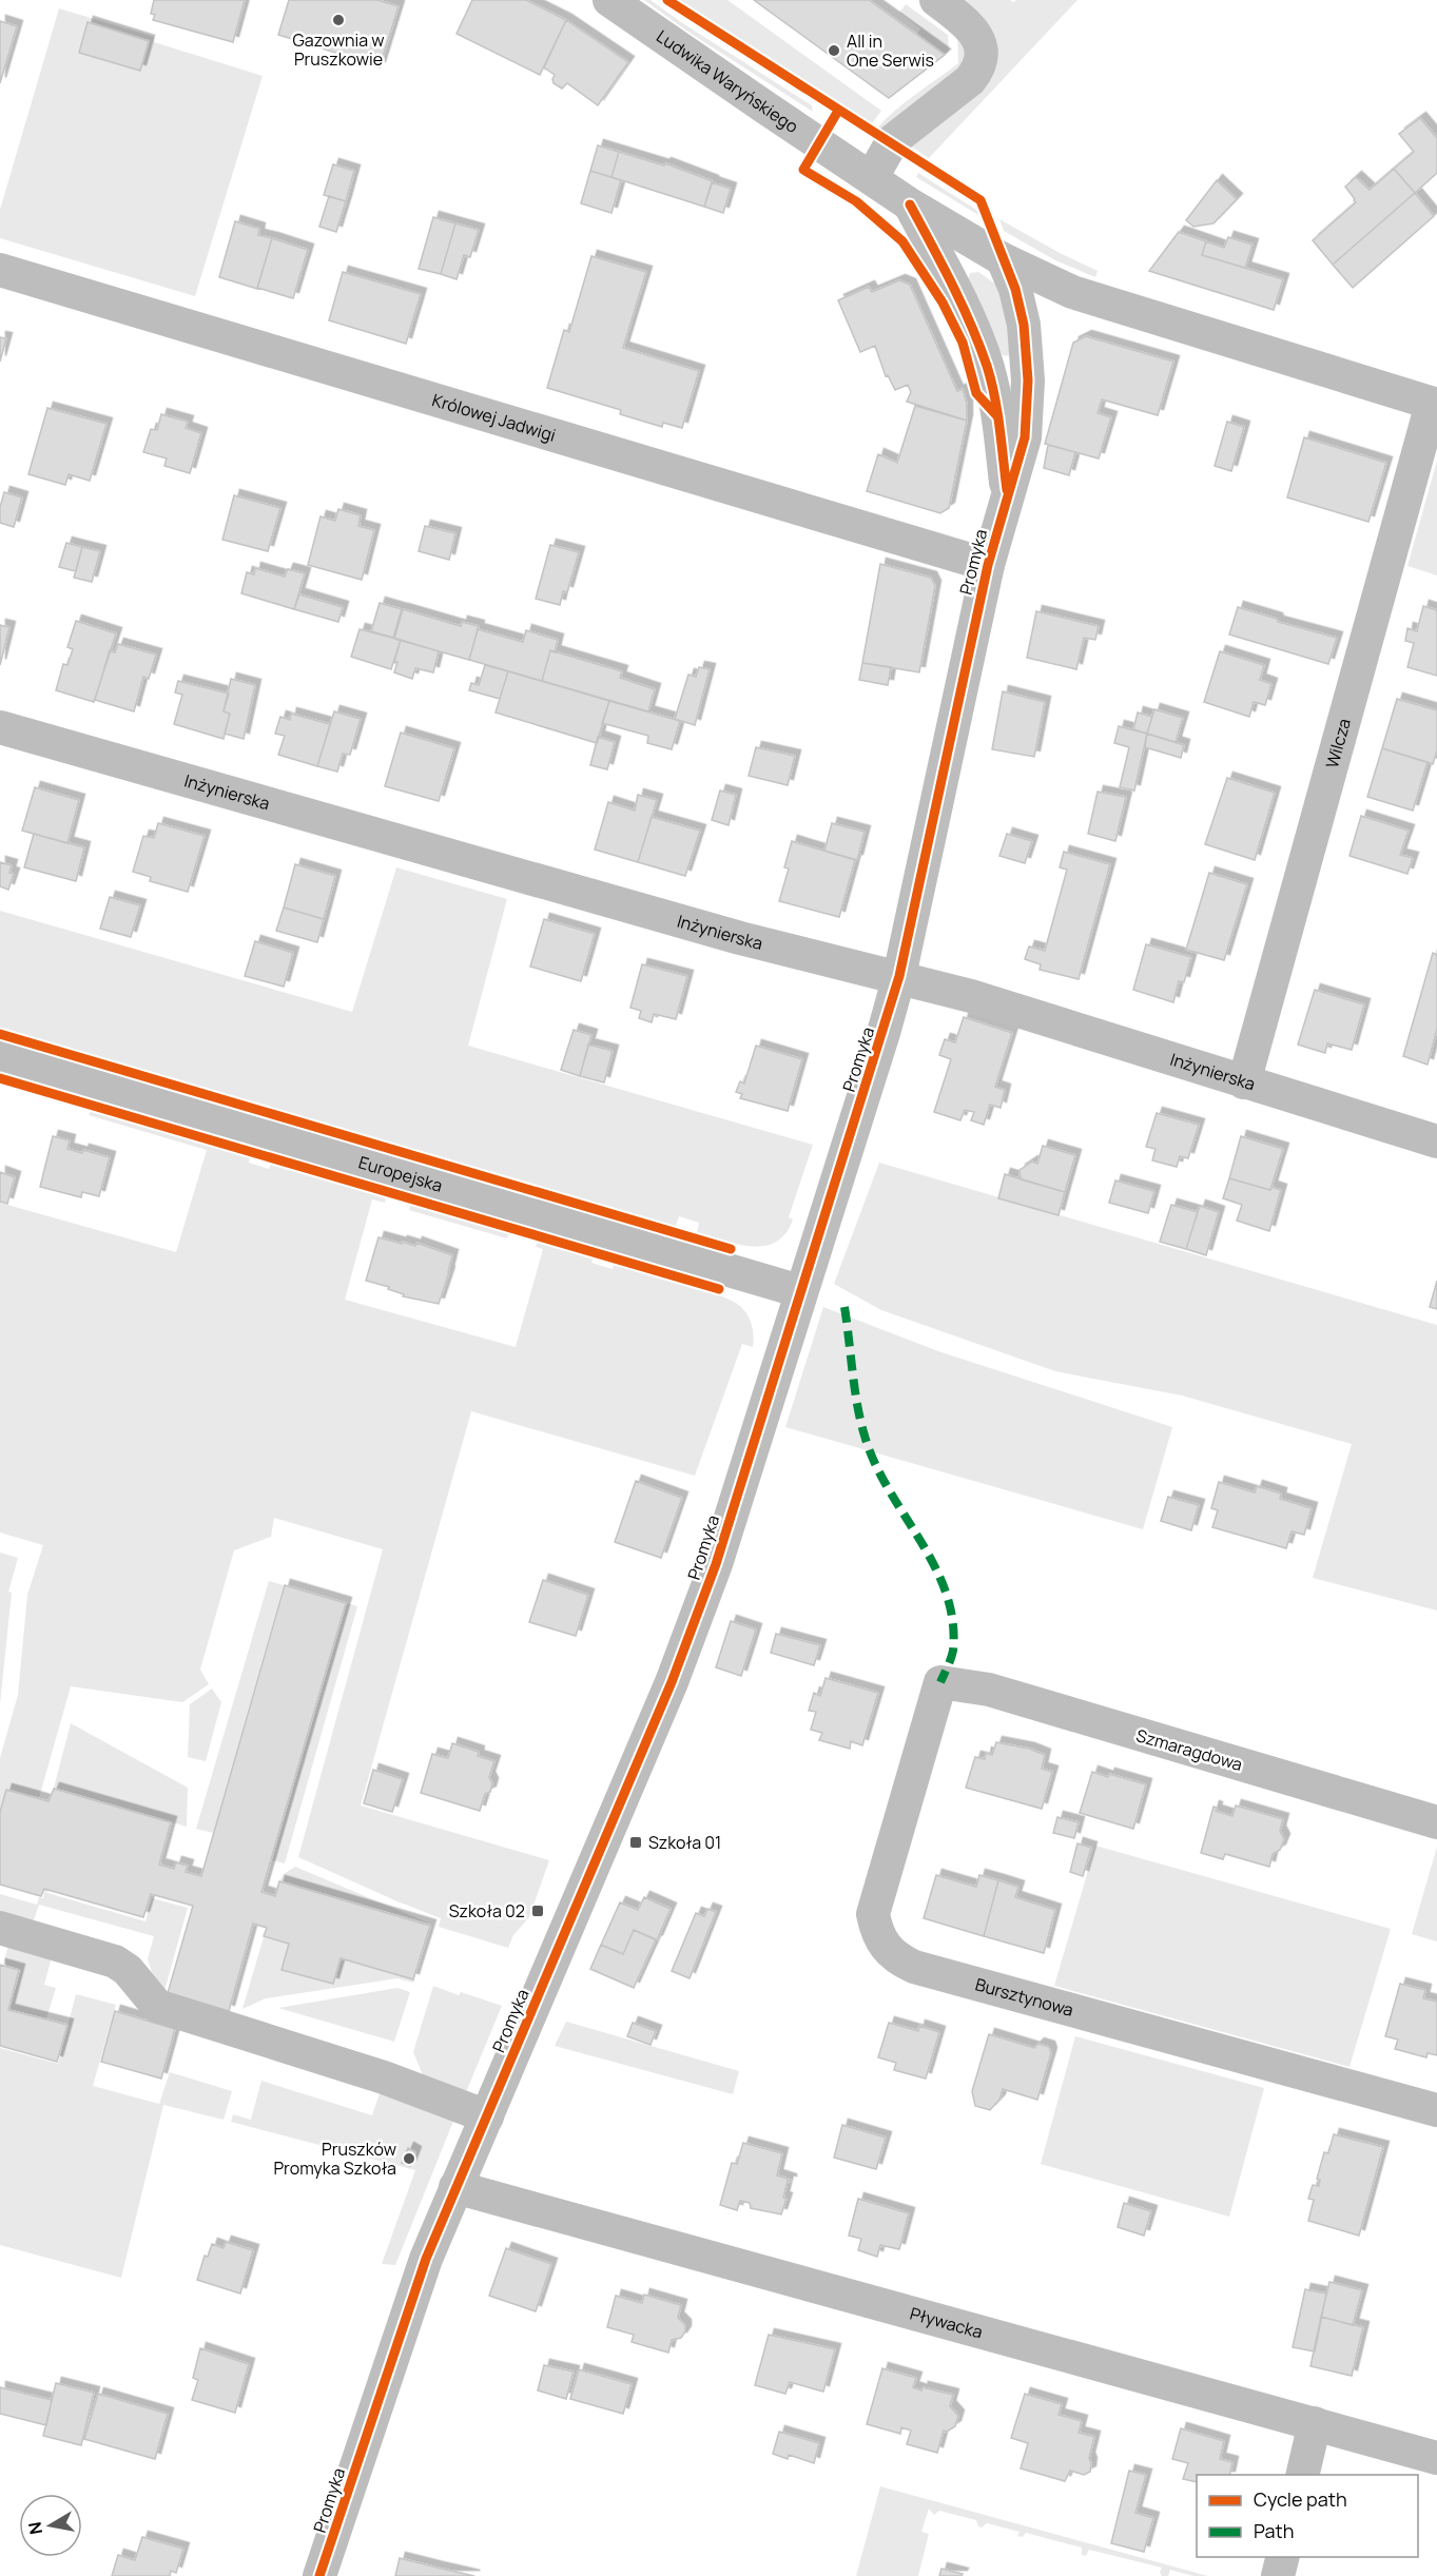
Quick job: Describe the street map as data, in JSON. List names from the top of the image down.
{
  "streets": {
    "street": [
      "Ludwika Waryńskiego",
      "Królowej Jadwigi",
      "Promyka",
      "Wilcza",
      "Inżynierska",
      "Europejska",
      "Szmaragdowa",
      "Bursztynowa",
      "Pływacka"
    ]
  },
  "crossings": [
    ["Ludwika Waryńskiego", "Promyka"],
    ["Królowej Jadwigi", "Promyka"],
    ["Promyka", "Inżynierska"],
    ["Promyka", "Europejska"],
    ["Promyka", "Pływacka"],
    ["Wilcza", "Inżynierska"],
    ["Szmaragdowa", "Bursztynowa"]
  ],
  "places": {
    "other": ["Gazownia w Pruszkowie", "All in One Serwis", "Pruszków Promyka Szkoła"],
    "transit": ["Szkoła 01", "Szkoła 02"]
  },
  "legend": ["Cycle path", "Path"],
  "north": "left"
}
